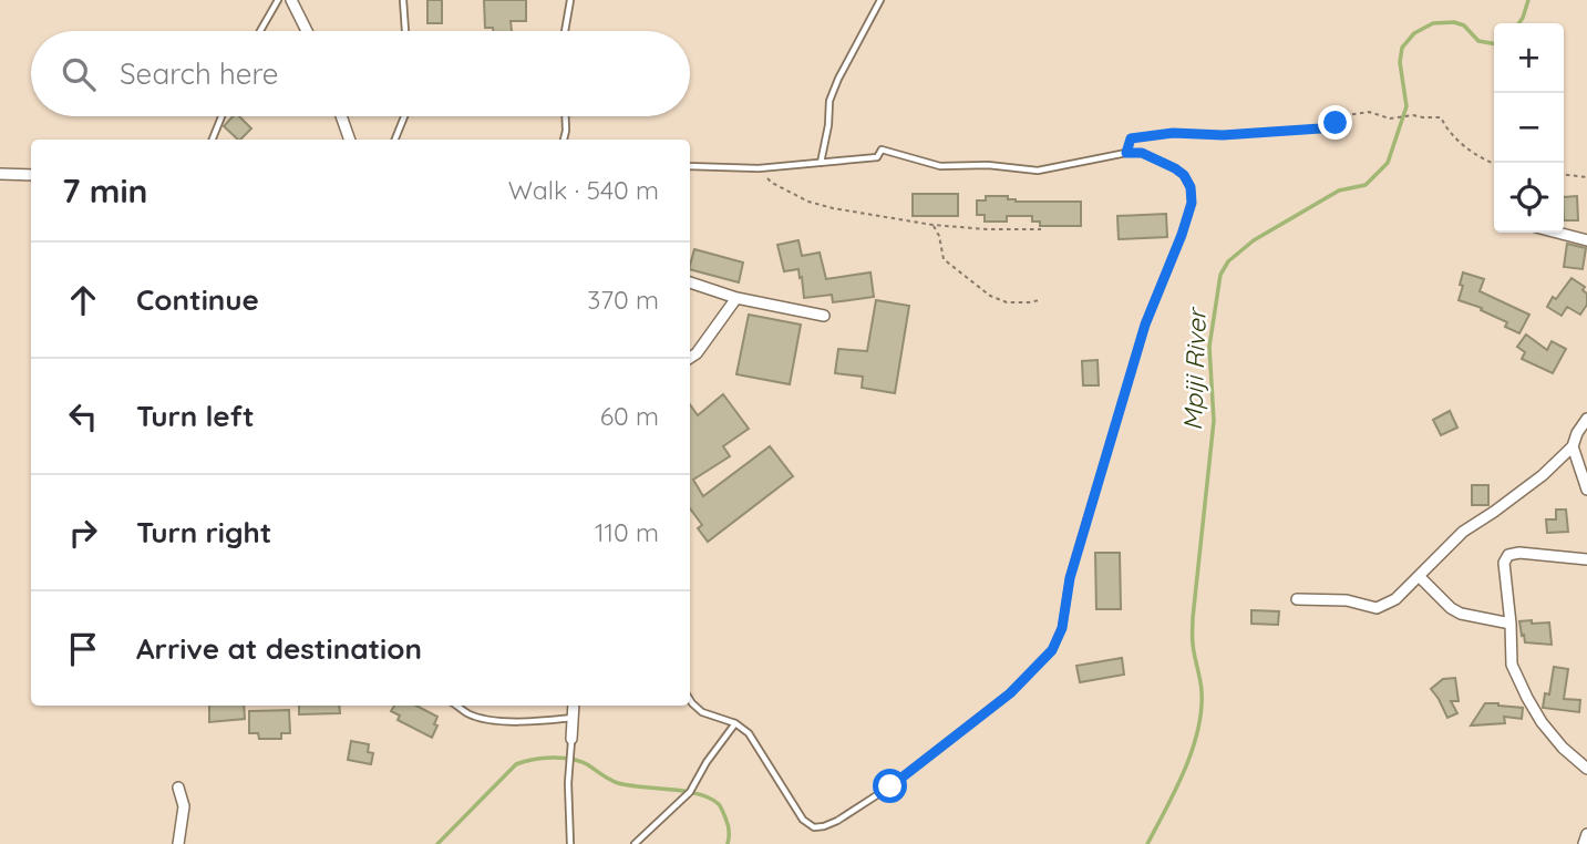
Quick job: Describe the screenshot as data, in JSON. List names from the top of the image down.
{
  "water": ["Mpiji River"],
  "page": {
    "map_buttons": ["+", "−"],
    "search": "Search here",
    "heading": ["7 min", "Walk · 540 m"],
    "list": [
      ["Continue", "370 m"],
      ["Turn left", "60 m"],
      ["Turn right", "110 m"],
      "Arrive at destination"
    ]
  }
}
